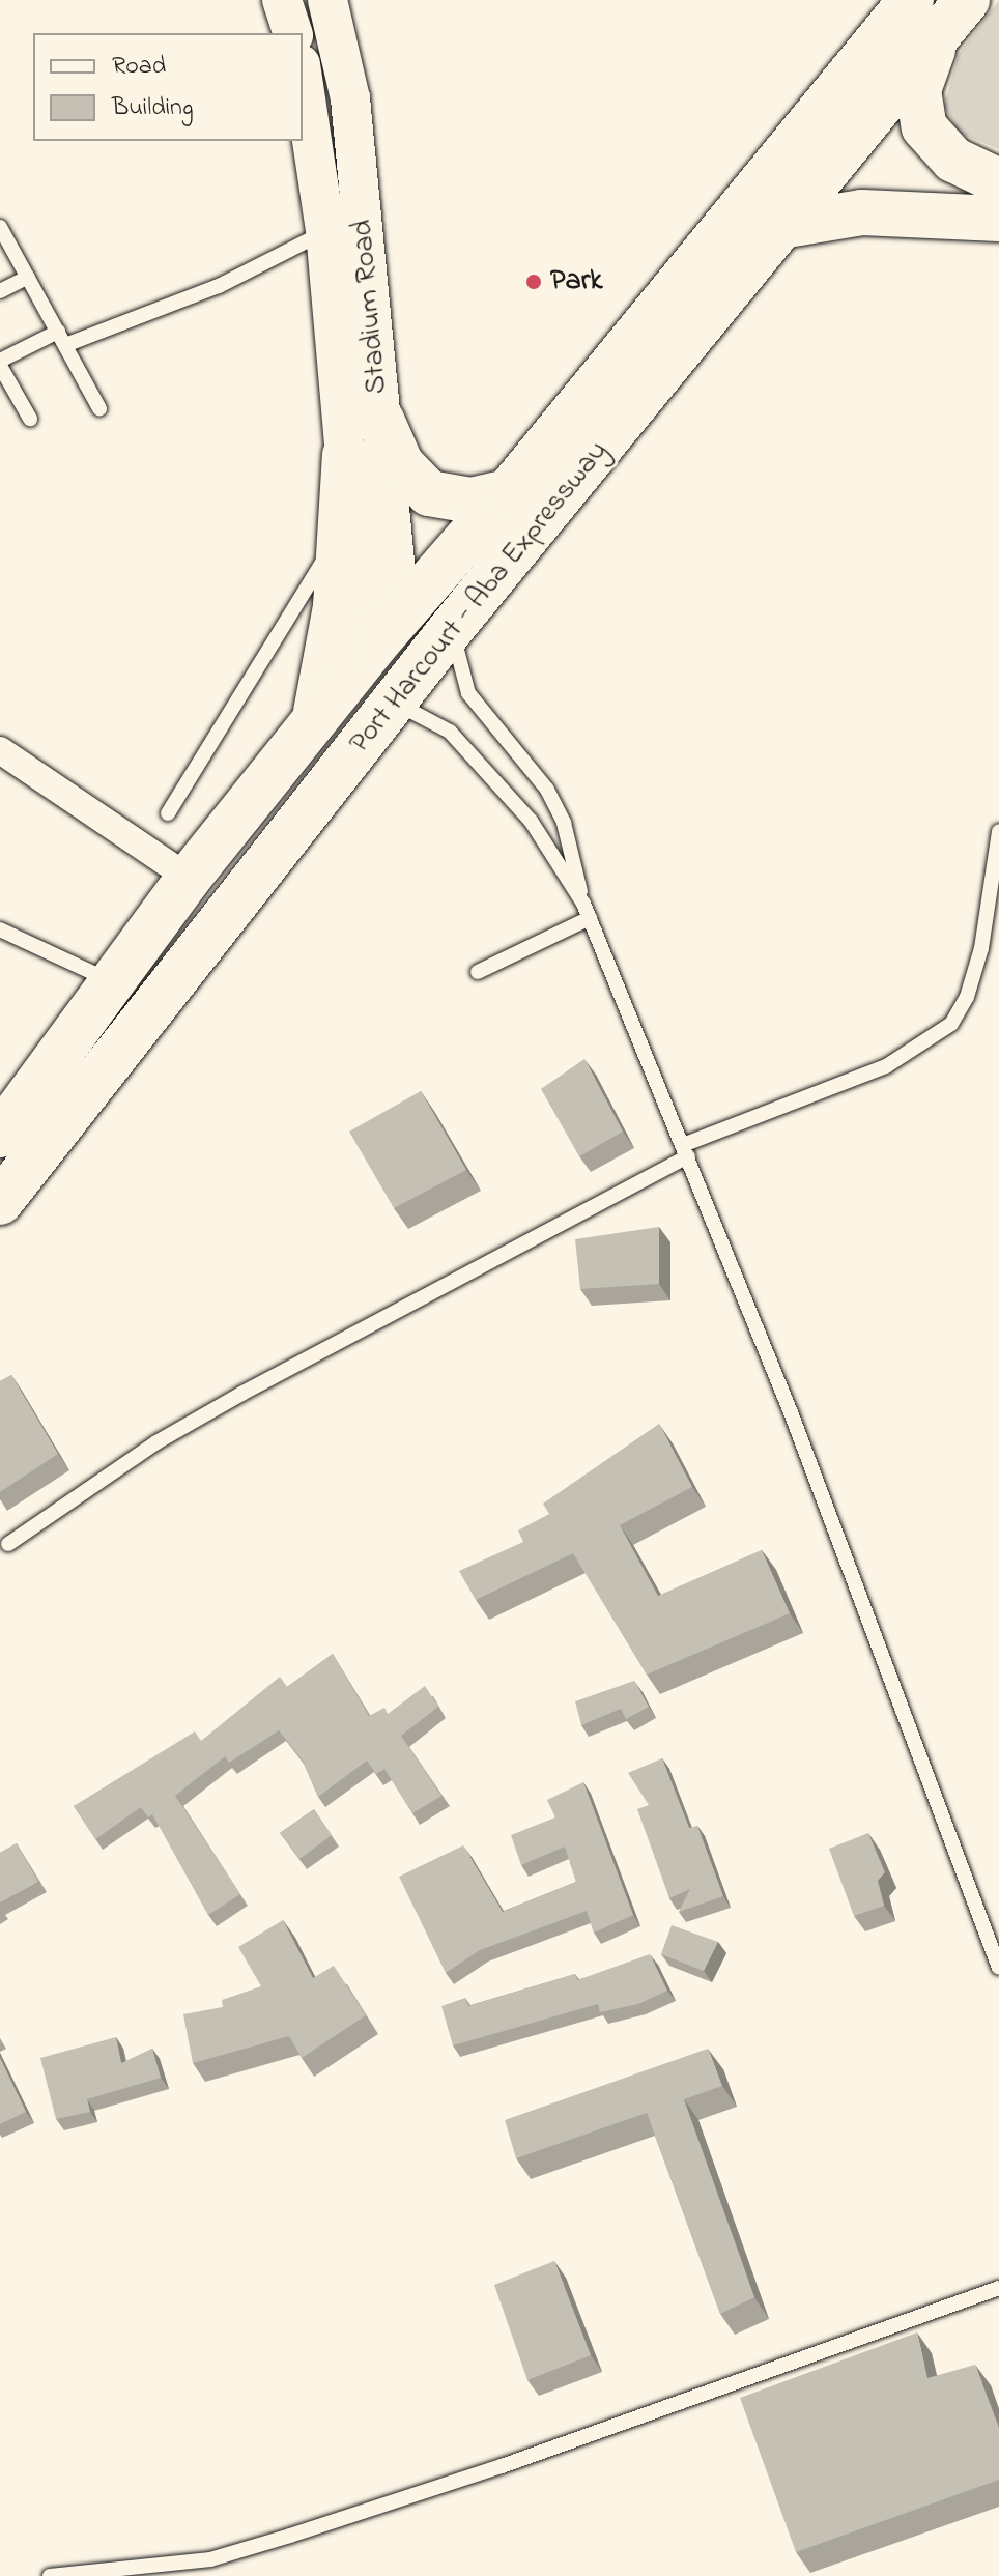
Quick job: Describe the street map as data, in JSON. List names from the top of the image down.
{
  "streets": {
    "highway": ["Port Harcourt - Aba Expressway"],
    "main road": ["Stadium Road"]
  },
  "crossings": [
    ["Stadium Road", "Port Harcourt - Aba Expressway"]
  ],
  "places": ["Park"],
  "legend": ["Road", "Building"]
}
